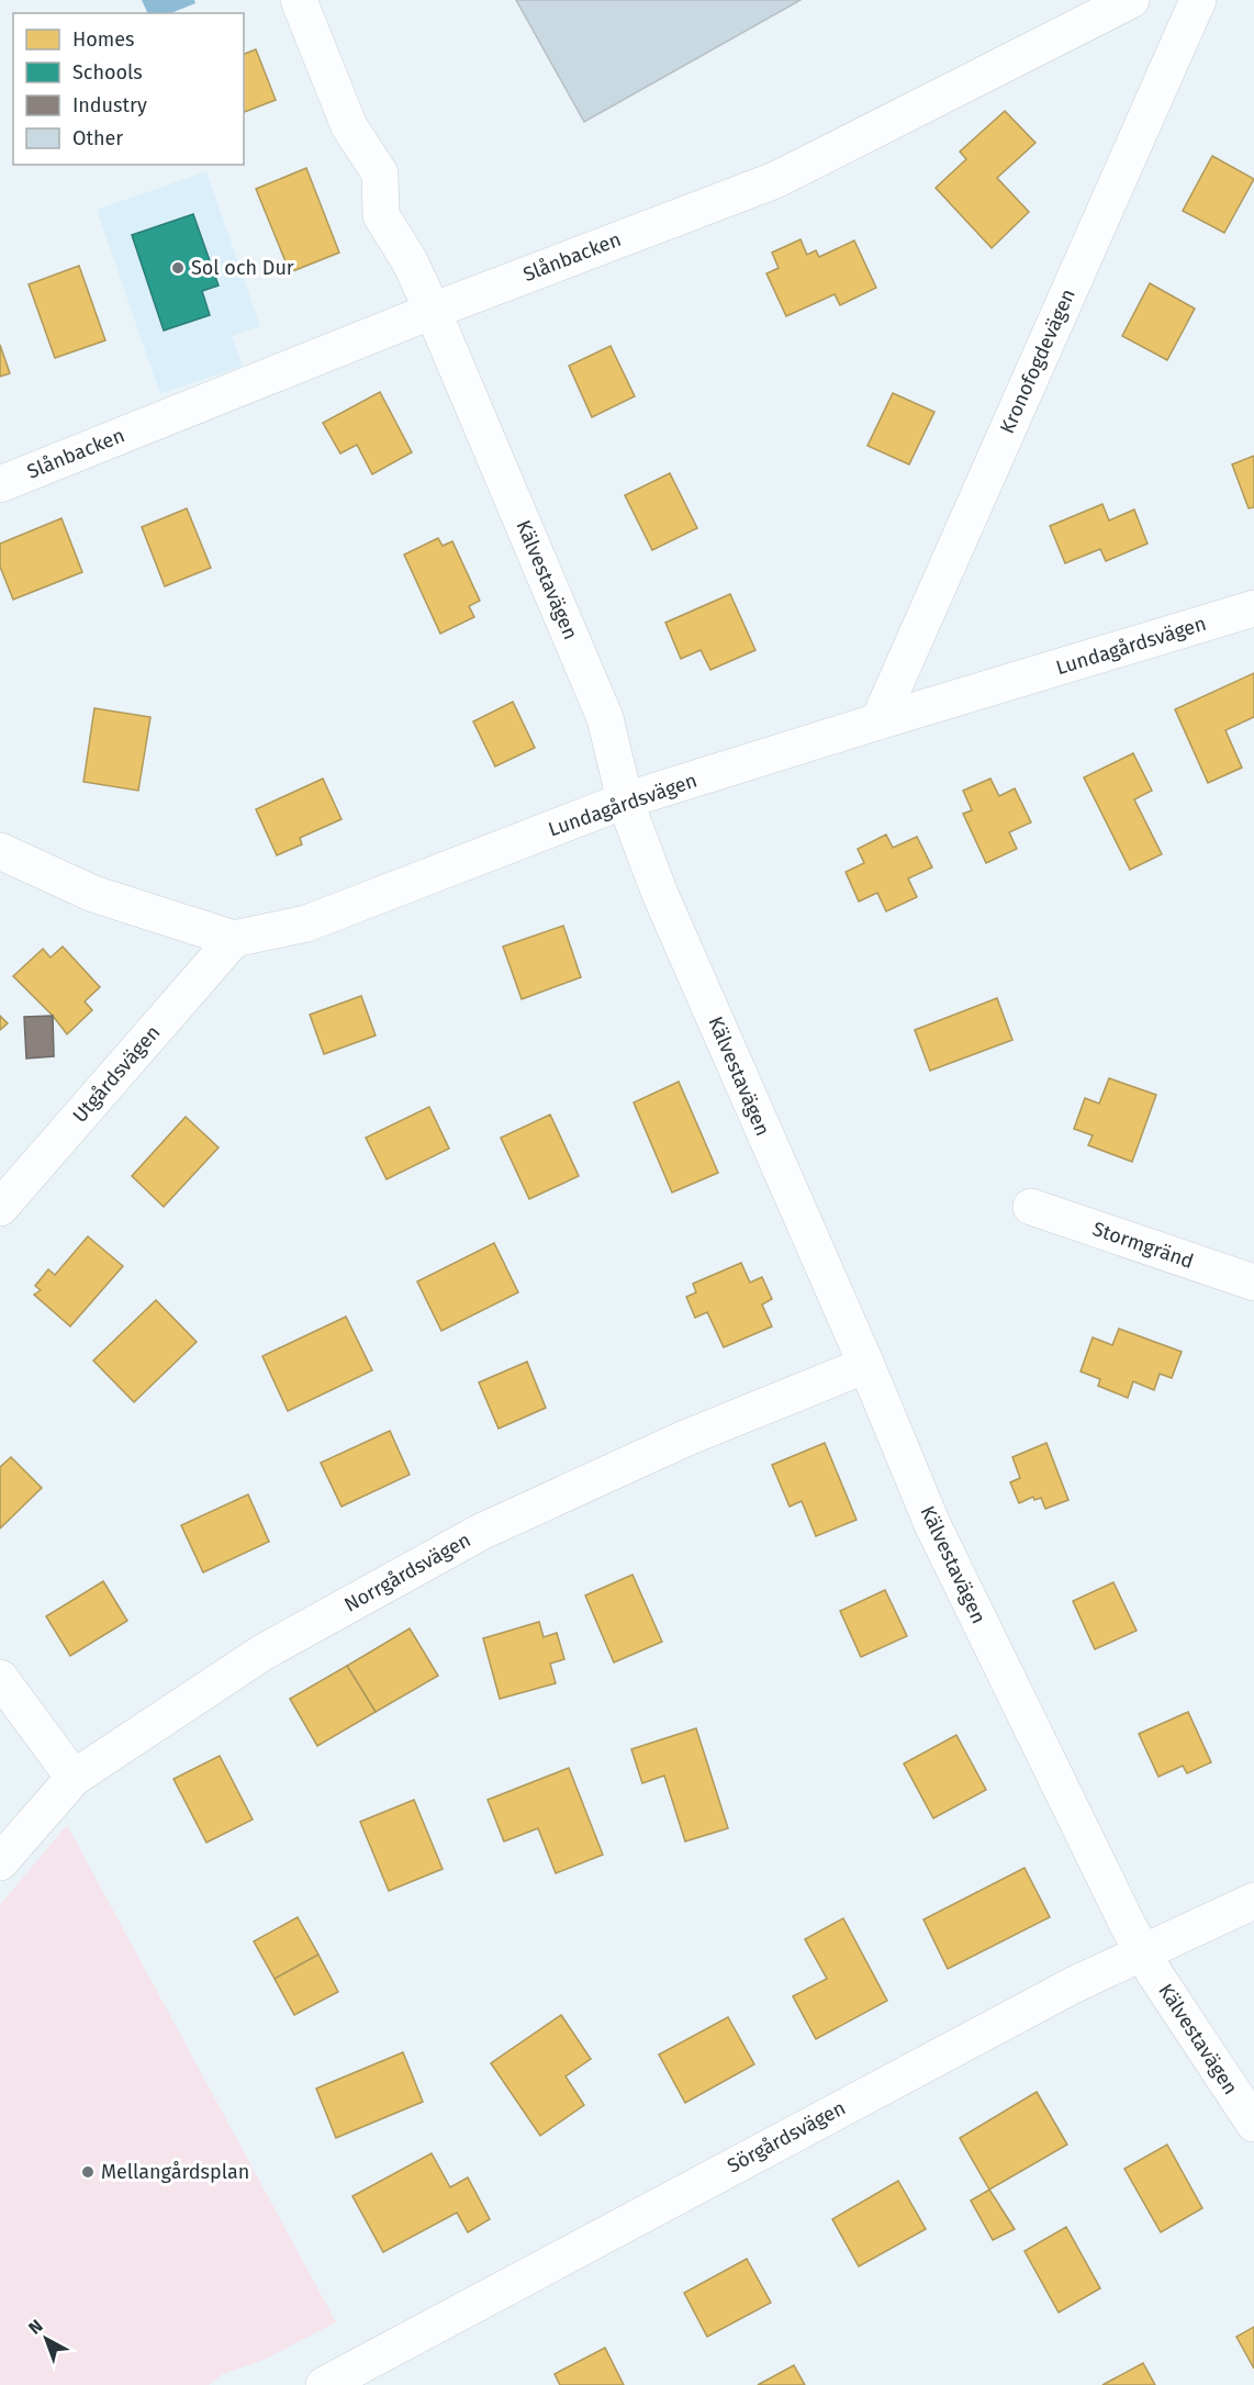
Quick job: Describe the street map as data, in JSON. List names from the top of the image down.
{
  "streets": {
    "street": [
      "Slånbacken",
      "Kronofogdevägen",
      "Kälvestavägen",
      "Lundagårdsvägen",
      "Utgårdsvägen",
      "Stormgränd",
      "Norrgårdsvägen",
      "Sörgårdsvägen"
    ]
  },
  "crossings": [
    ["Slånbacken", "Kälvestavägen"],
    ["Kronofogdevägen", "Lundagårdsvägen"],
    ["Kälvestavägen", "Lundagårdsvägen"],
    ["Kälvestavägen", "Norrgårdsvägen"],
    ["Kälvestavägen", "Sörgårdsvägen"],
    ["Lundagårdsvägen", "Utgårdsvägen"]
  ],
  "places": ["Sol och Dur", "Mellangårdsplan"],
  "legend": [
    "Homes",
    "Schools",
    "Industry",
    "Other"
  ],
  "north": "top left"
}
